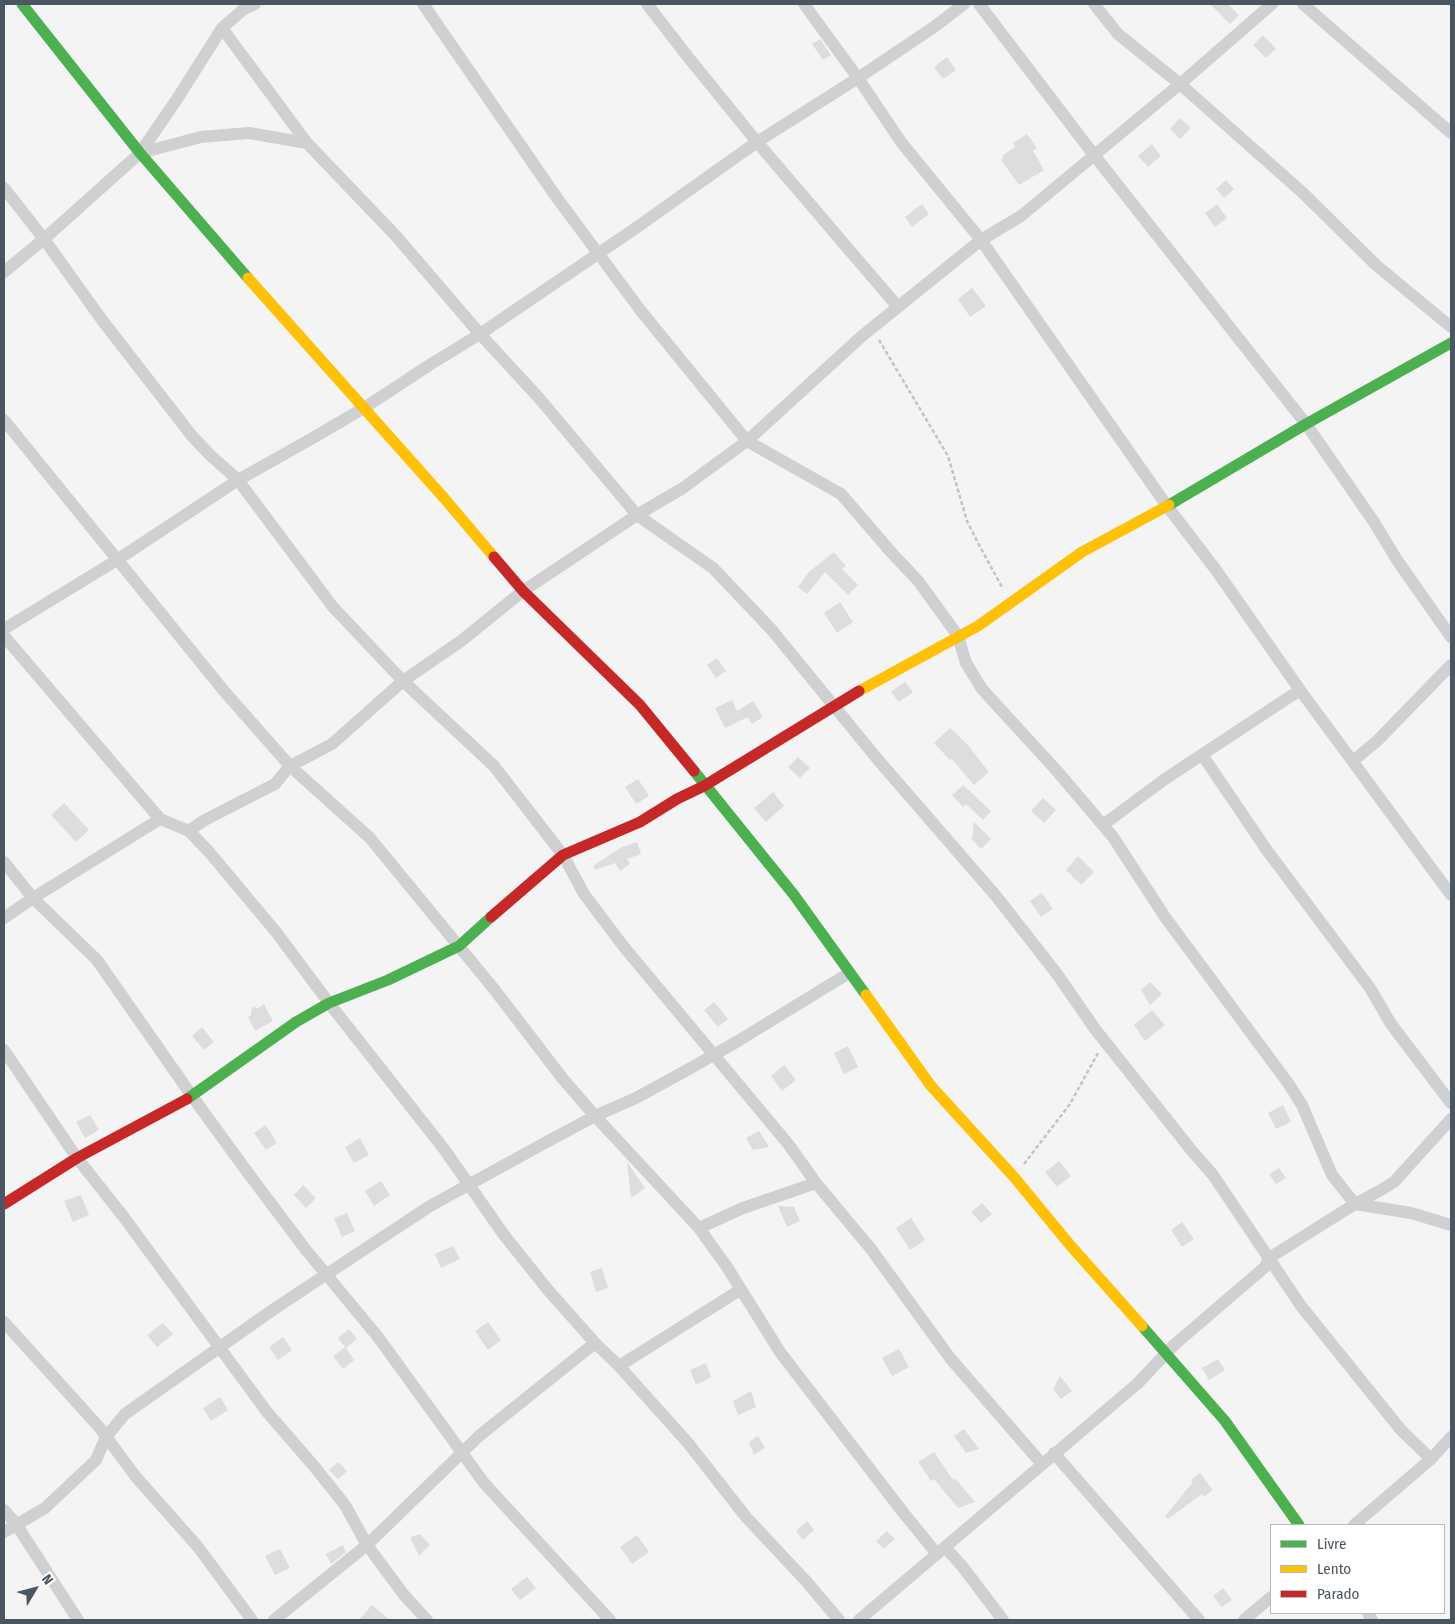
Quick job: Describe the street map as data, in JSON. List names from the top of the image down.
{
  "legend": ["Livre", "Lento", "Parado"],
  "north": "top right"
}
